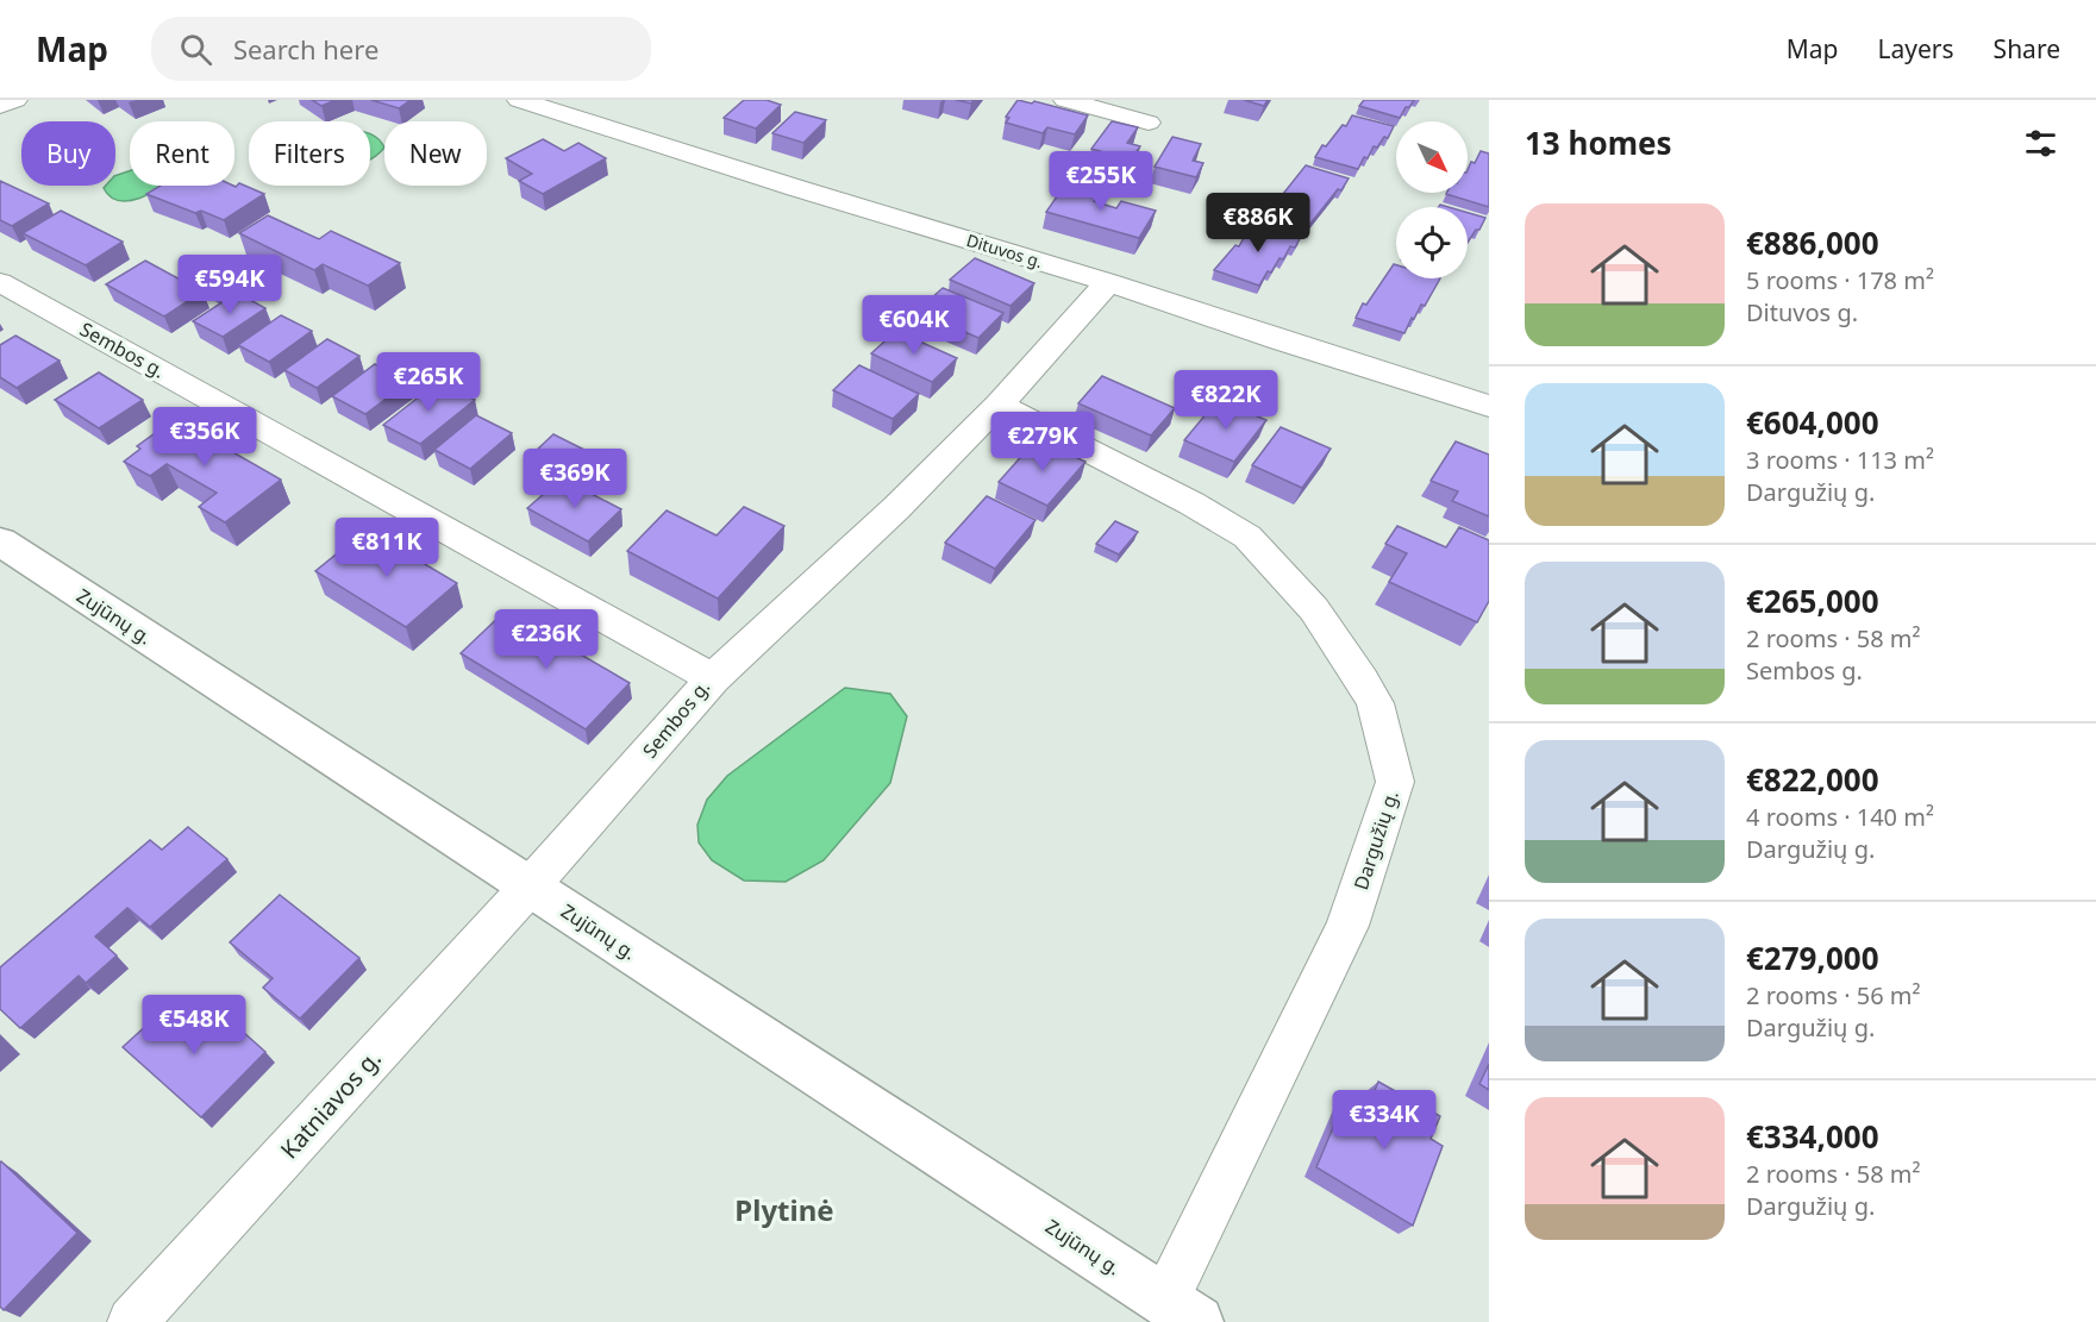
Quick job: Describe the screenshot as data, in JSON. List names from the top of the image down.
{
  "streets": {
    "main road": ["Zujūnų g."],
    "street": [
      "Dituvos g.",
      "Sembos g.",
      "Dargužių g.",
      "Katniavos g."
    ]
  },
  "crossings": [
    ["Sembos g.", "Zujūnų g."],
    ["Sembos g.", "Katniavos g."],
    ["Zujūnų g.", "Dargužių g."],
    ["Zujūnų g.", "Katniavos g."]
  ],
  "districts": ["Plytinė"],
  "north": "bottom right",
  "page": {
    "header": "Map",
    "search": "Search here",
    "nav": ["Map", "Layers", "Share"],
    "heading": "13 homes",
    "chip": [
      "Buy",
      "Rent",
      "Filters",
      "New"
    ],
    "price": [
      "€255K",
      "€886K",
      "€594K",
      "€604K",
      "€265K",
      "€822K",
      "€356K",
      "€279K",
      "€369K",
      "€811K",
      "€236K",
      "€548K",
      "€334K"
    ],
    "list": [
      {
        "name": "€886,000",
        "note": "5 rooms · 178 m² · Dituvos g."
      },
      {
        "name": "€604,000",
        "note": "3 rooms · 113 m² · Dargužių g."
      },
      {
        "name": "€265,000",
        "note": "2 rooms · 58 m² · Sembos g."
      },
      {
        "name": "€822,000",
        "note": "4 rooms · 140 m² · Dargužių g."
      },
      {
        "name": "€279,000",
        "note": "2 rooms · 56 m² · Dargužių g."
      },
      {
        "name": "€334,000",
        "note": "2 rooms · 58 m² · Dargužių g."
      }
    ]
  }
}
